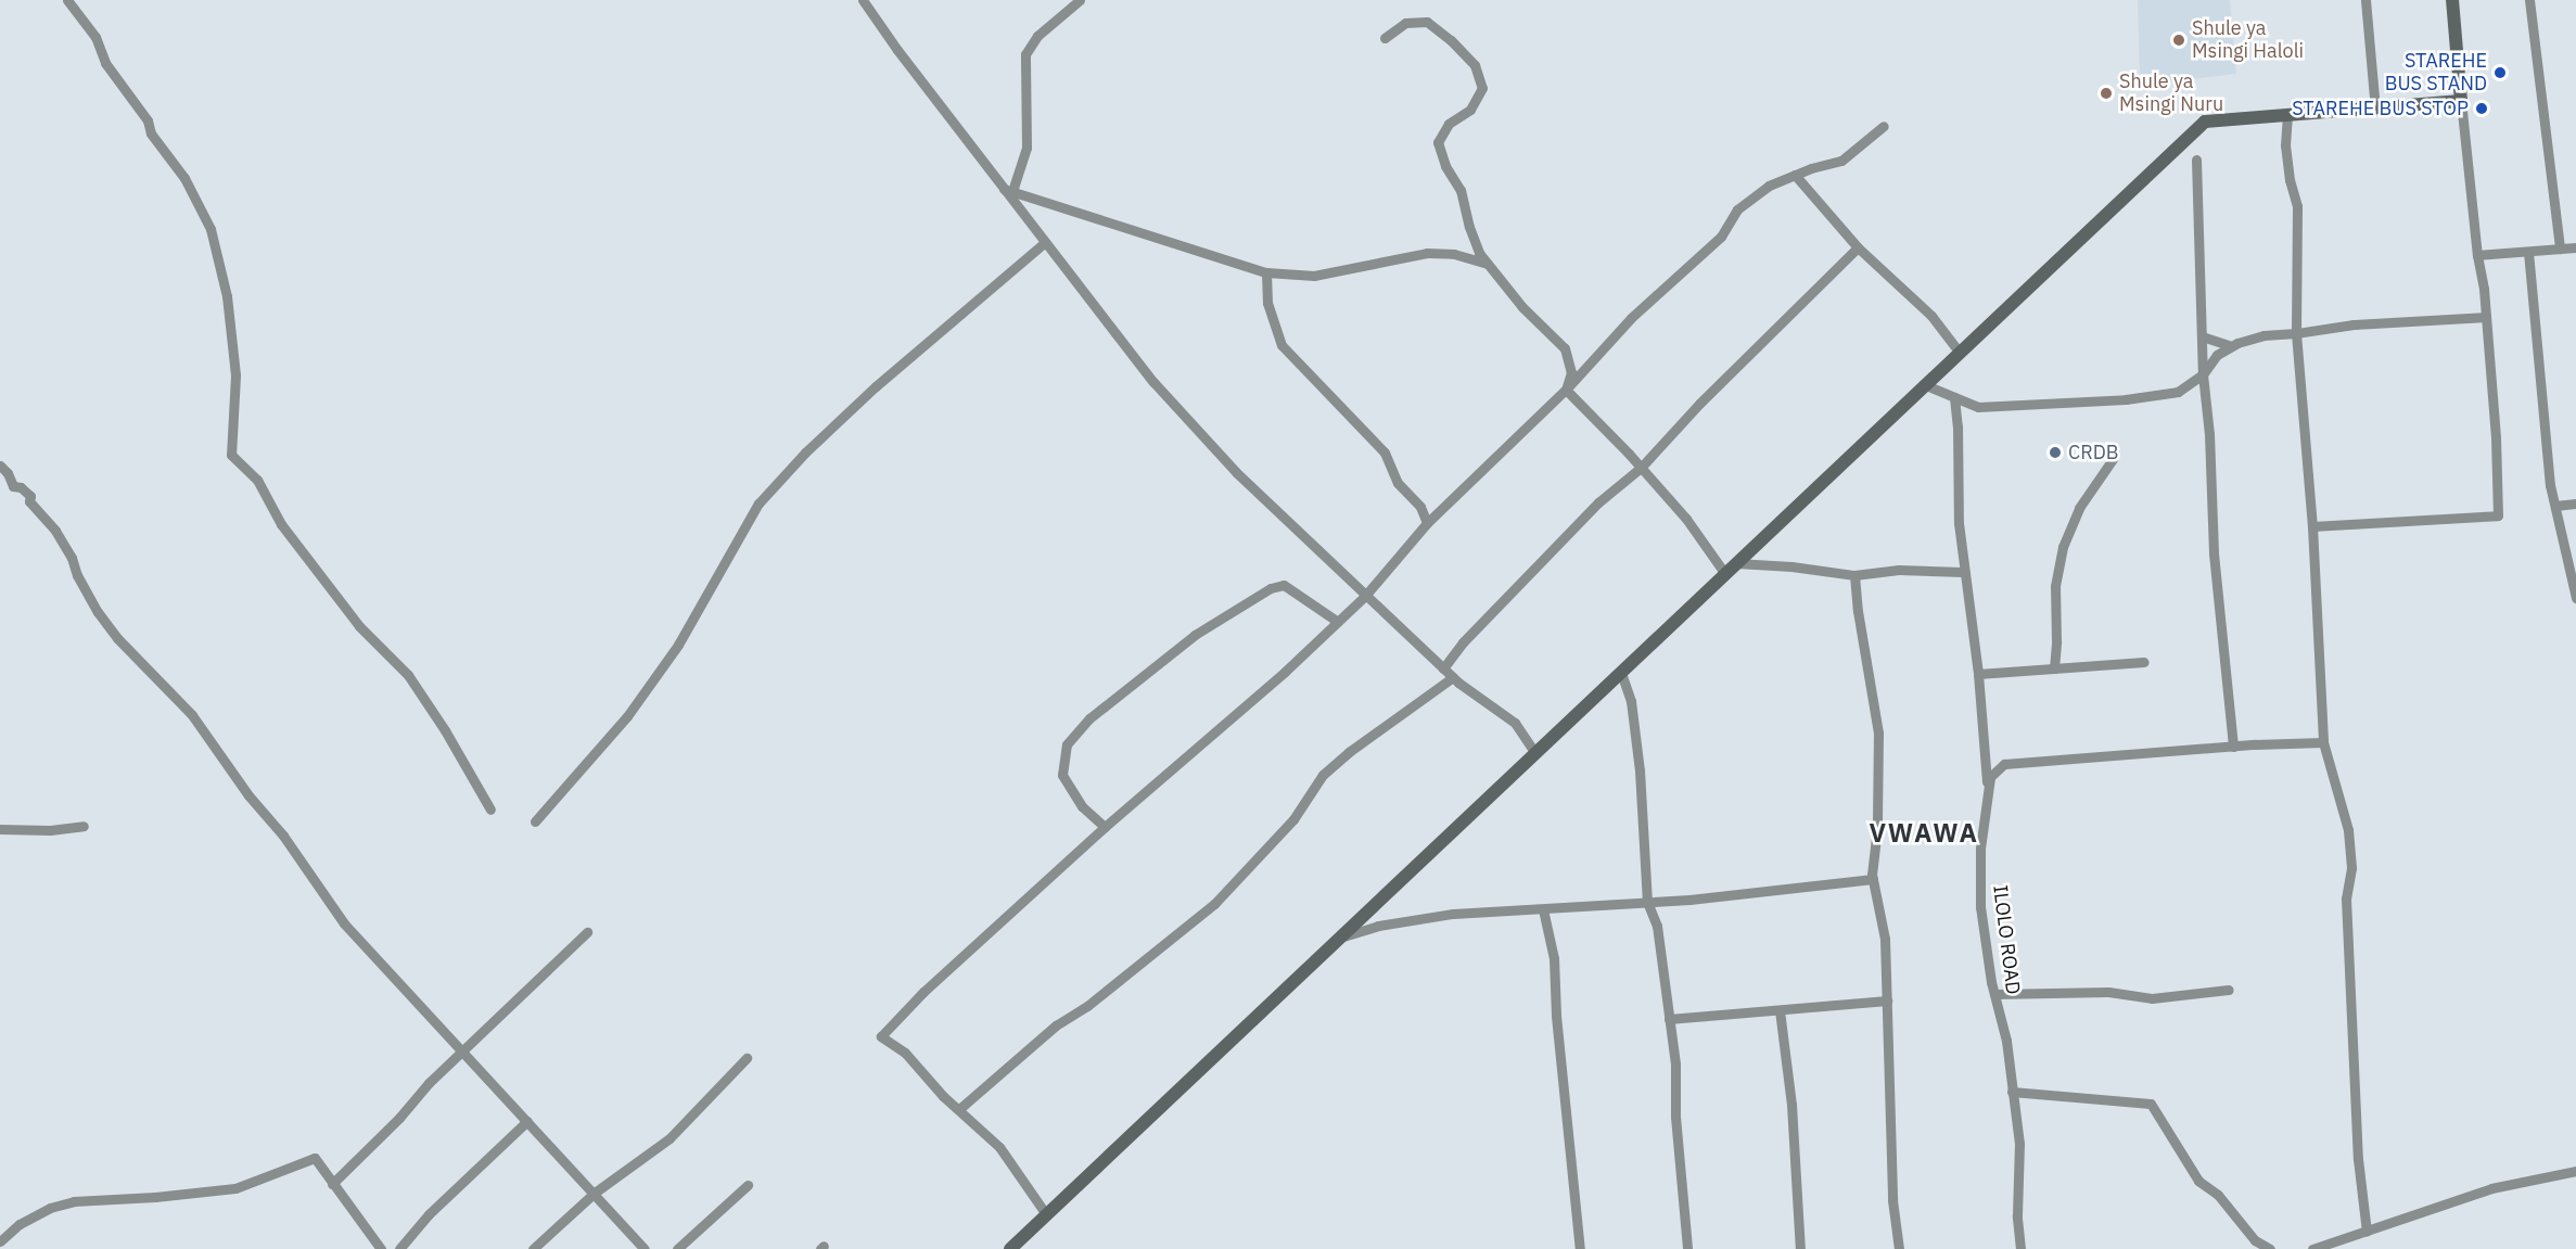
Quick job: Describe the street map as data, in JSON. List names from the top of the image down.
{
  "streets": {
    "street": ["ILOLO ROAD"]
  },
  "districts": ["VWAWA"],
  "places": [
    "Shule ya Msingi Haloli",
    "STAREHE BUS STAND",
    "Shule ya Msingi Nuru",
    "STAREHE BUS STOP",
    "CRDB"
  ]
}
